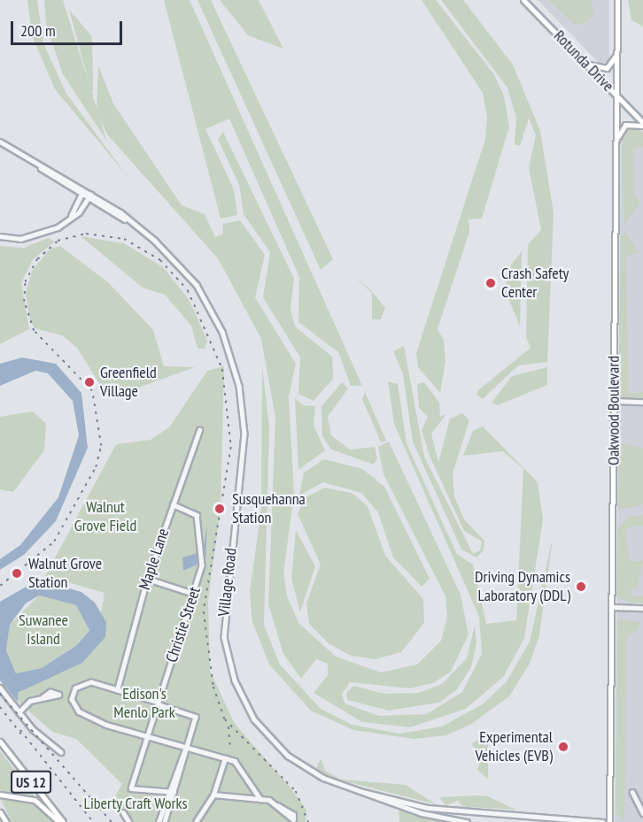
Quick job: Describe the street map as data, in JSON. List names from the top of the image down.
{
  "streets": {
    "main road": ["Rotunda Drive", "Oakwood Boulevard", "US 12"],
    "street": ["Maple Lane", "Village Road", "Christie Street"]
  },
  "crossings": [
    ["Rotunda Drive", "Oakwood Boulevard"],
    ["Maple Lane", "Christie Street"]
  ],
  "parks": [
    "Walnut Grove Field",
    "Suwanee Island",
    "Edison's Menlo Park",
    "Liberty Craft Works"
  ],
  "places": [
    "Crash Safety Center",
    "Greenfield Village",
    "Susquehanna Station",
    "Walnut Grove Station",
    "Driving Dynamics Laboratory (DDL)",
    "Experimental Vehicles (EVB)"
  ],
  "scale_bar": "200 m"
}
